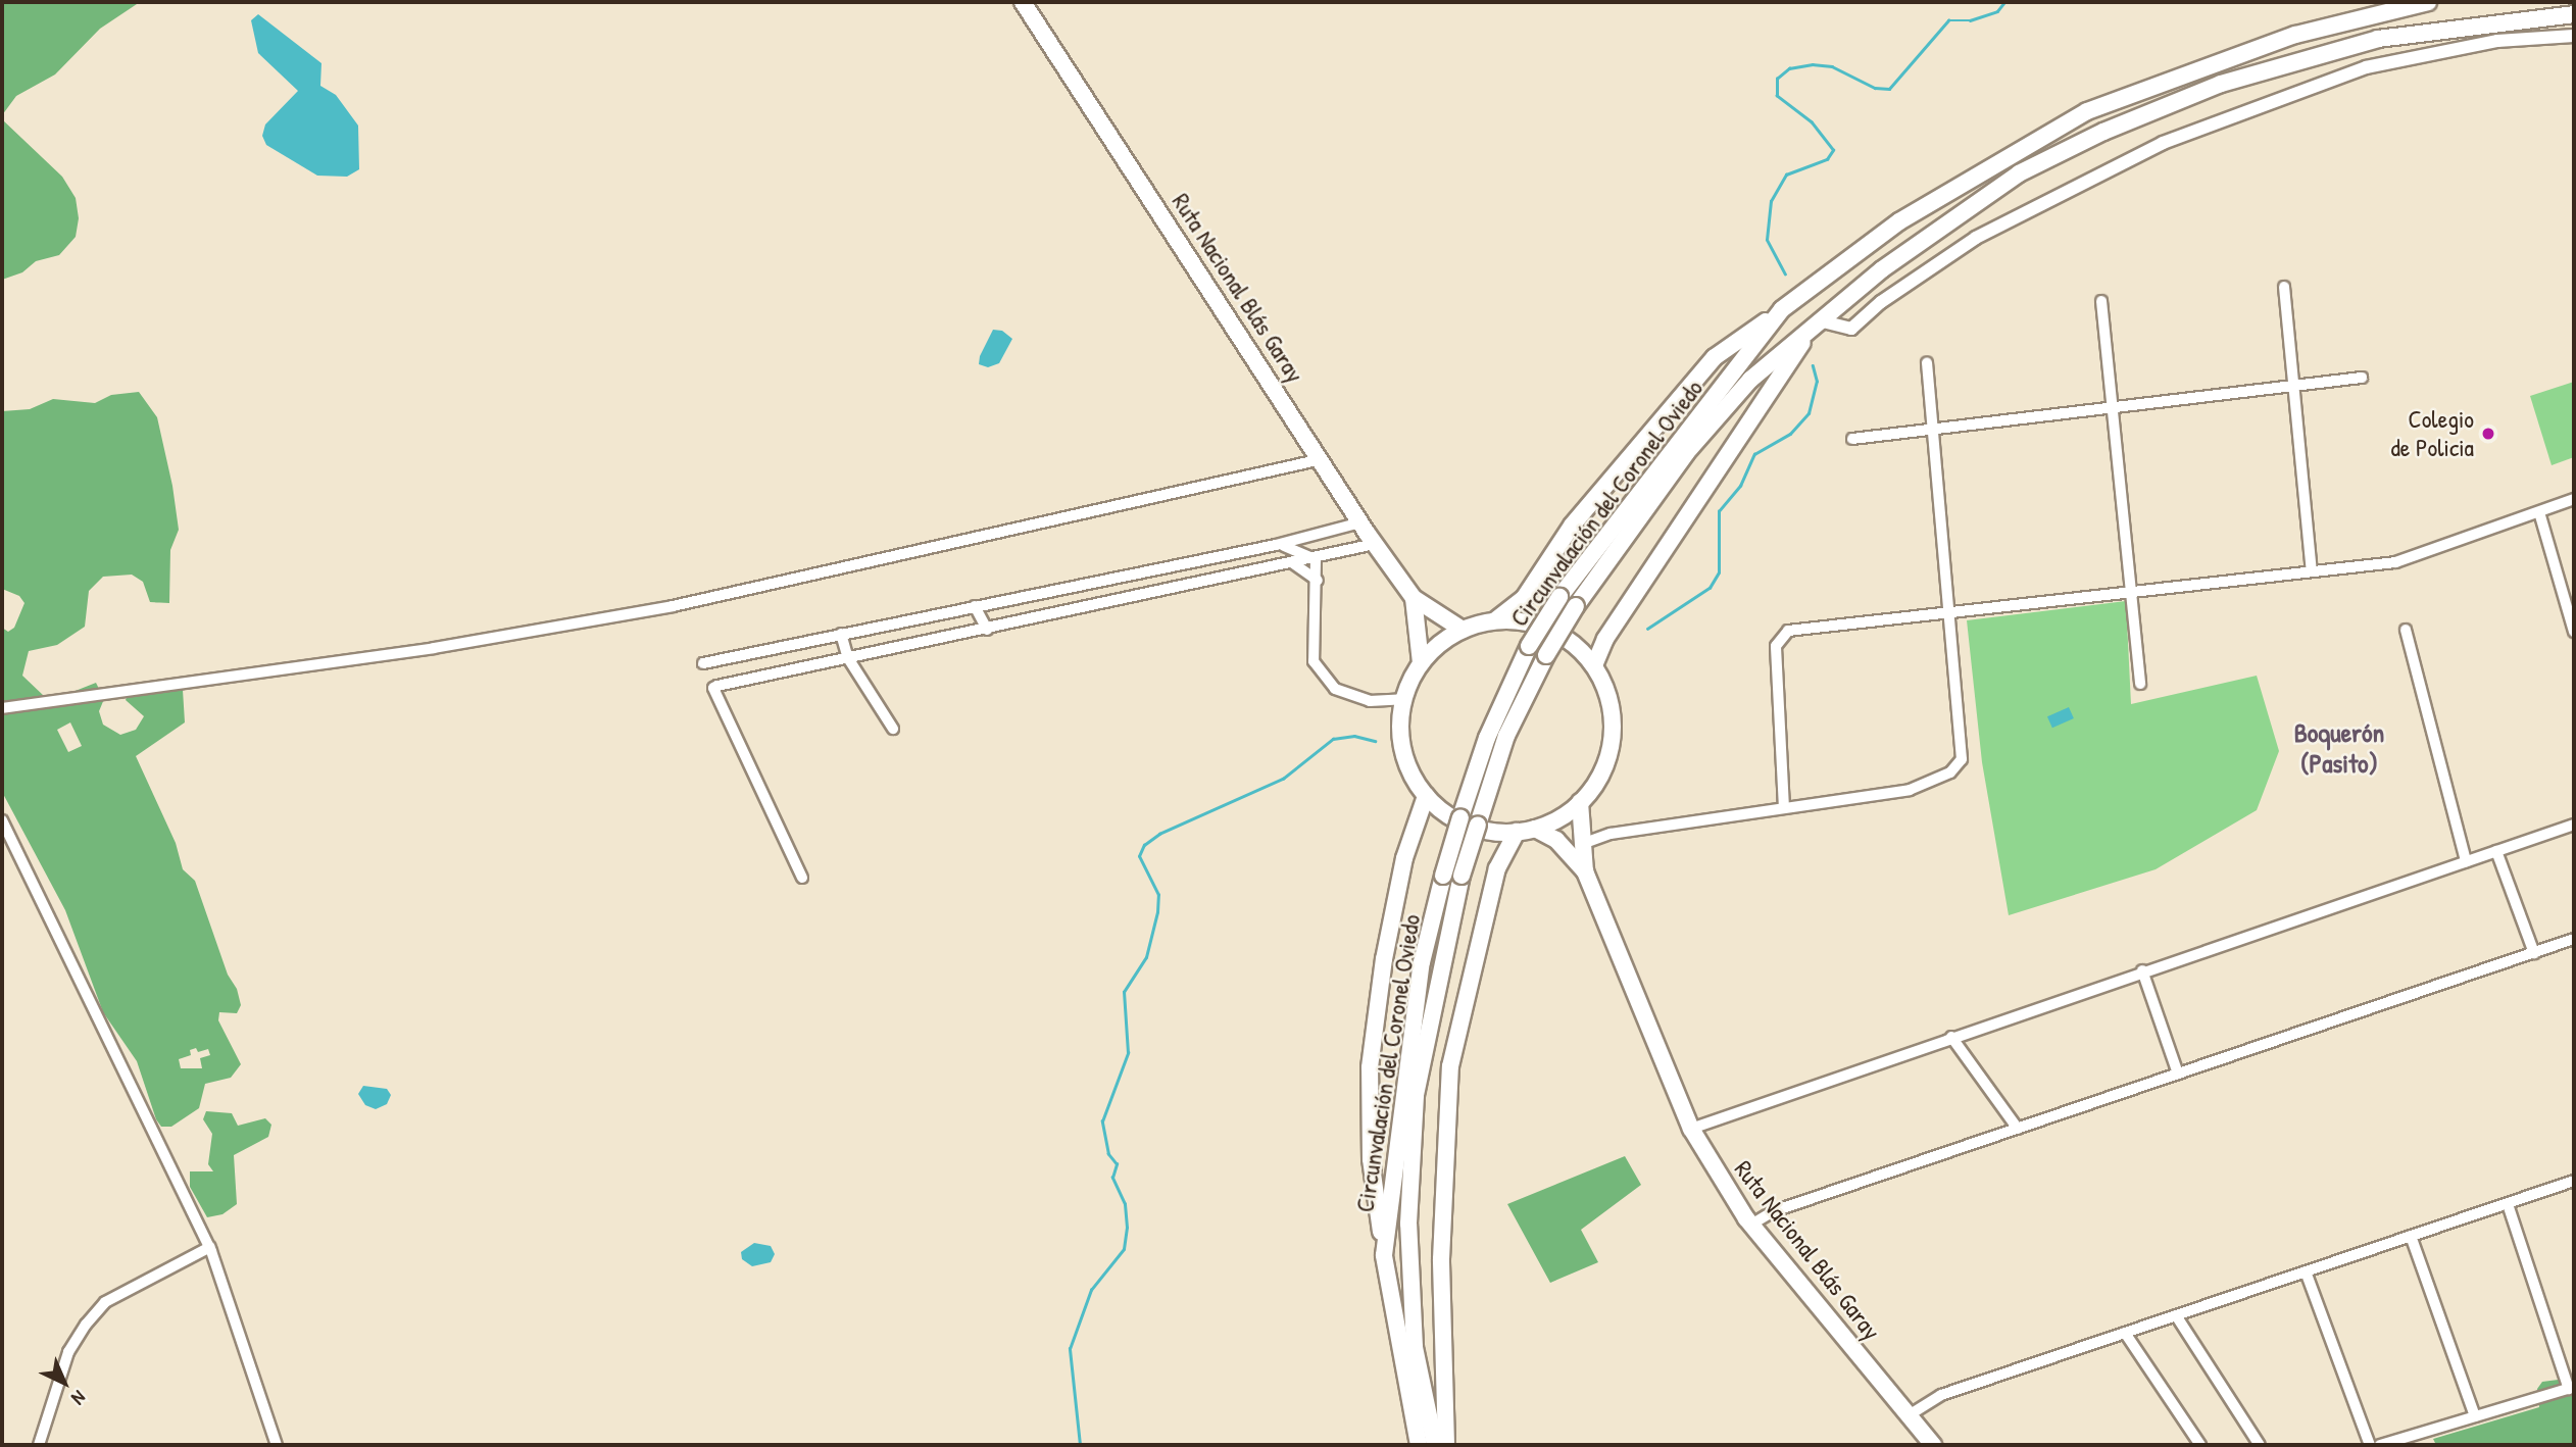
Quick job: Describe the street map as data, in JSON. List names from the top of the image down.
{
  "streets": {
    "highway": ["Ruta Nacional Blás Garay", "Circunvalación del Coronel Oviedo"]
  },
  "districts": ["Boquerón (Pasito)"],
  "places": ["Colegio de Policia"],
  "north": "bottom right"
}
